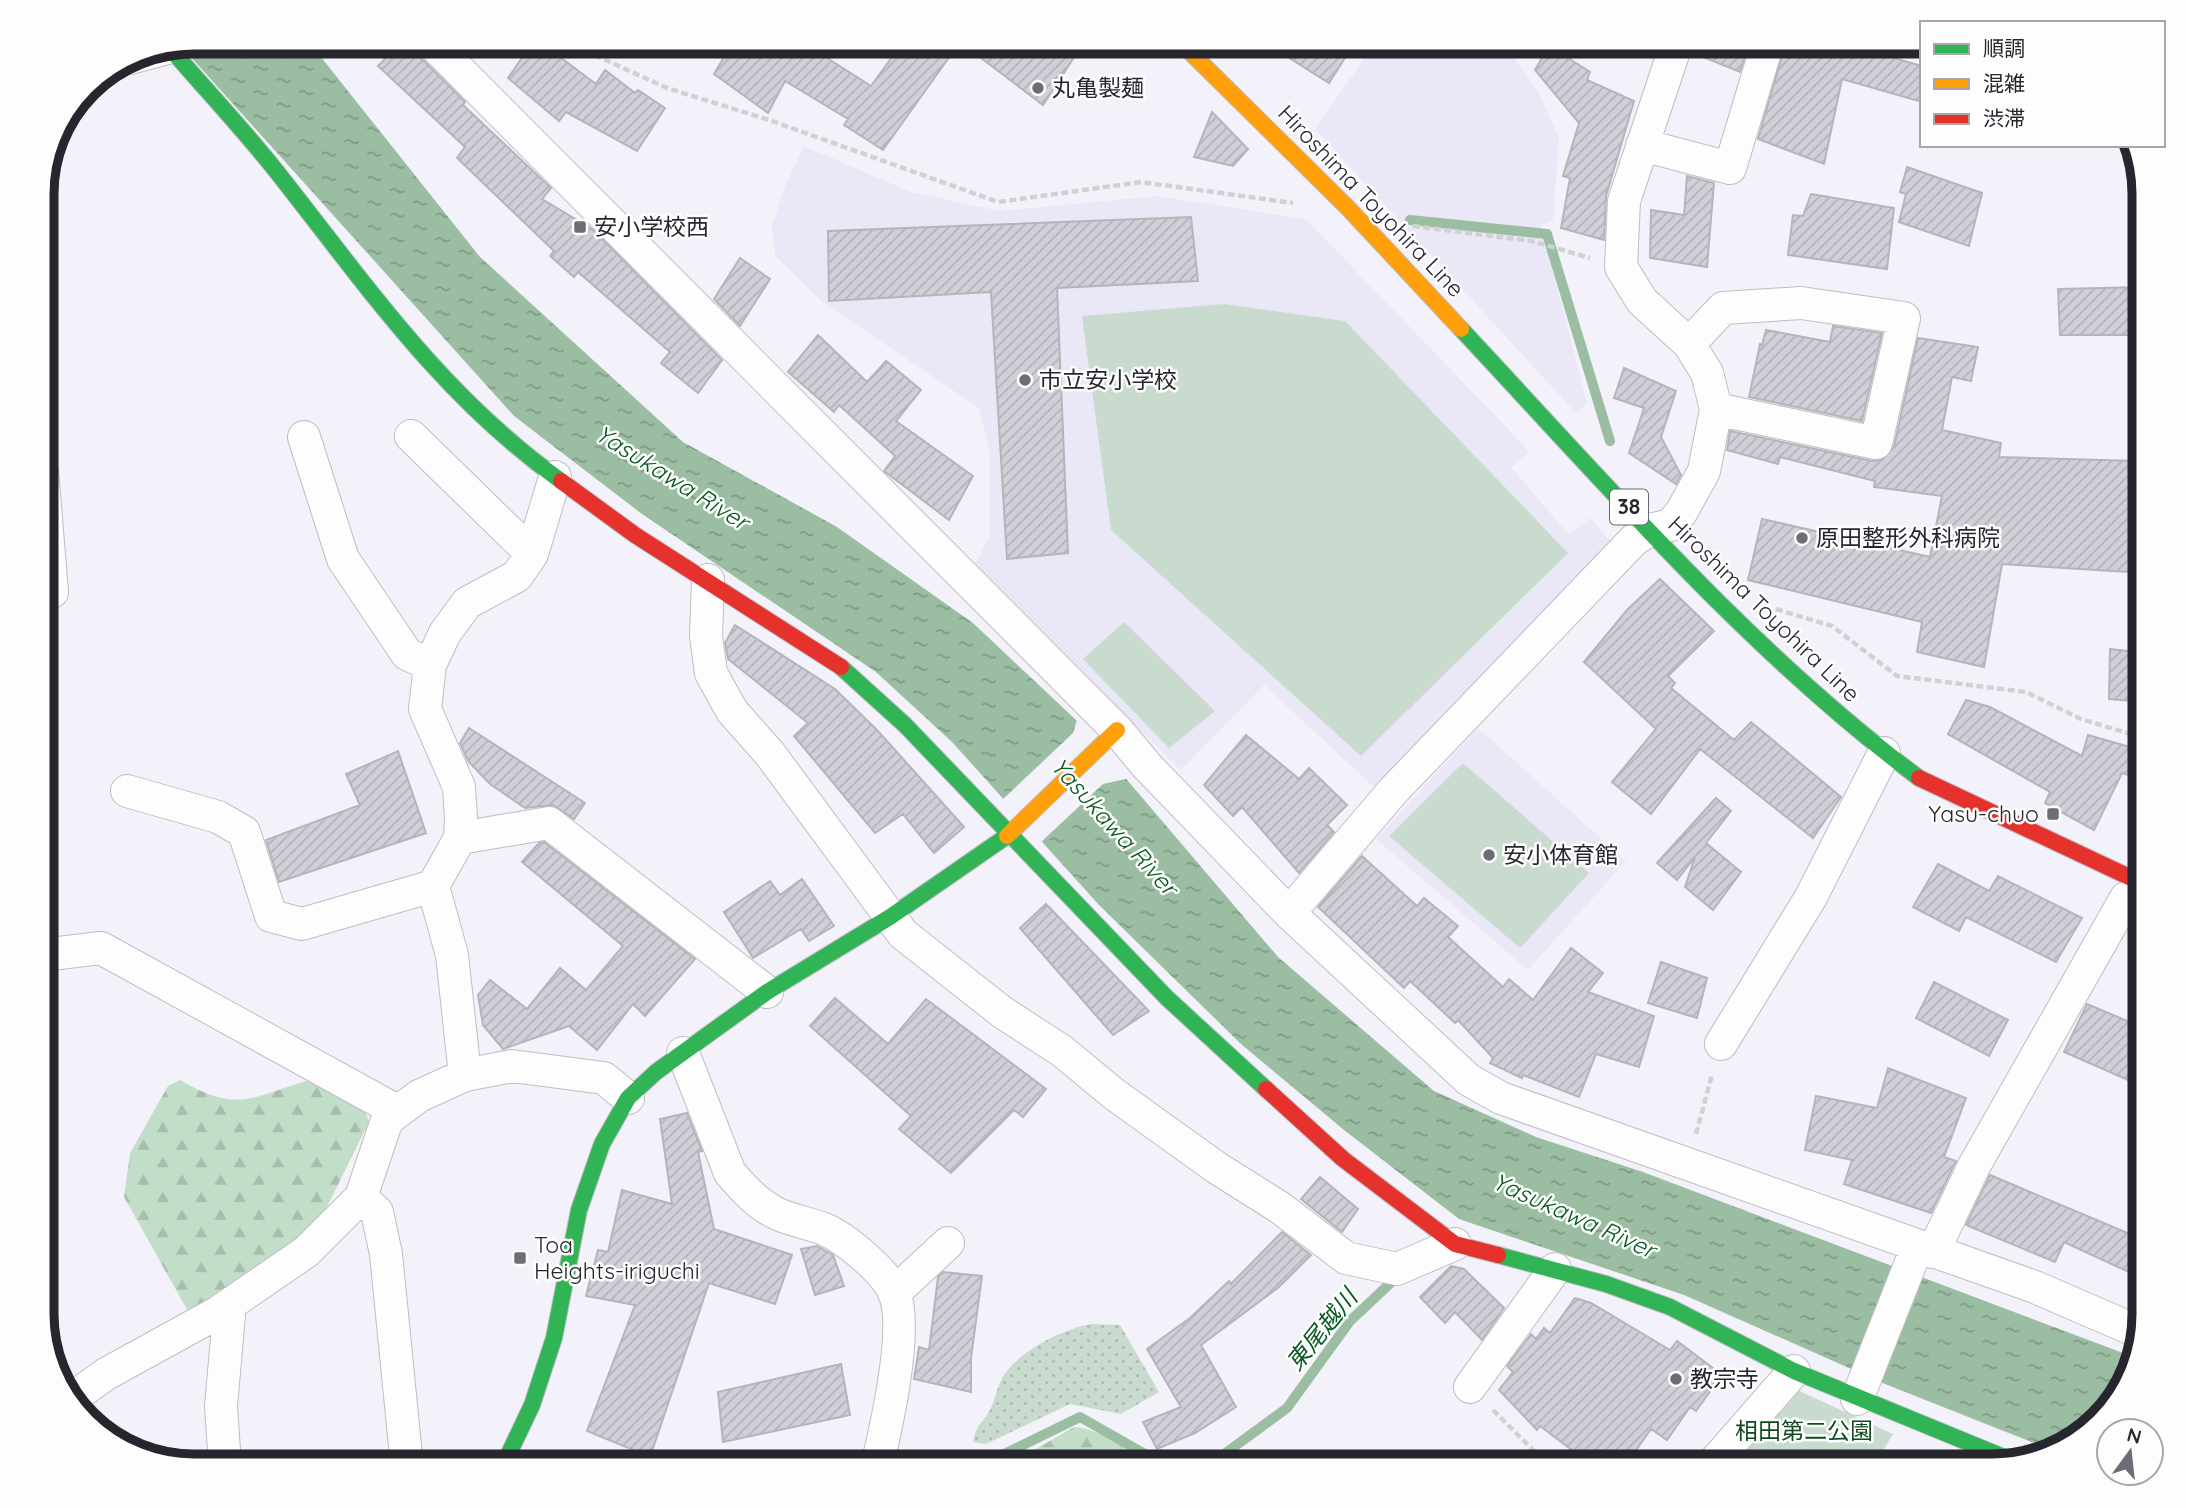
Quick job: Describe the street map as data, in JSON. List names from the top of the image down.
{
  "streets": {
    "street": ["Hiroshima Toyohira Line", "38"]
  },
  "water": ["Yasukawa River", "東尾越川"],
  "parks": ["相田第二公園"],
  "places": {
    "other": [
      "丸亀製麺",
      "市立安小学校",
      "原田整形外科病院",
      "安小体育館",
      "教宗寺"
    ],
    "transit": ["安小学校西", "Yasu-chuo", "Toa Heights-iriguchi"]
  },
  "legend": ["順調", "混雑", "渋滞"],
  "north": "top"
}
